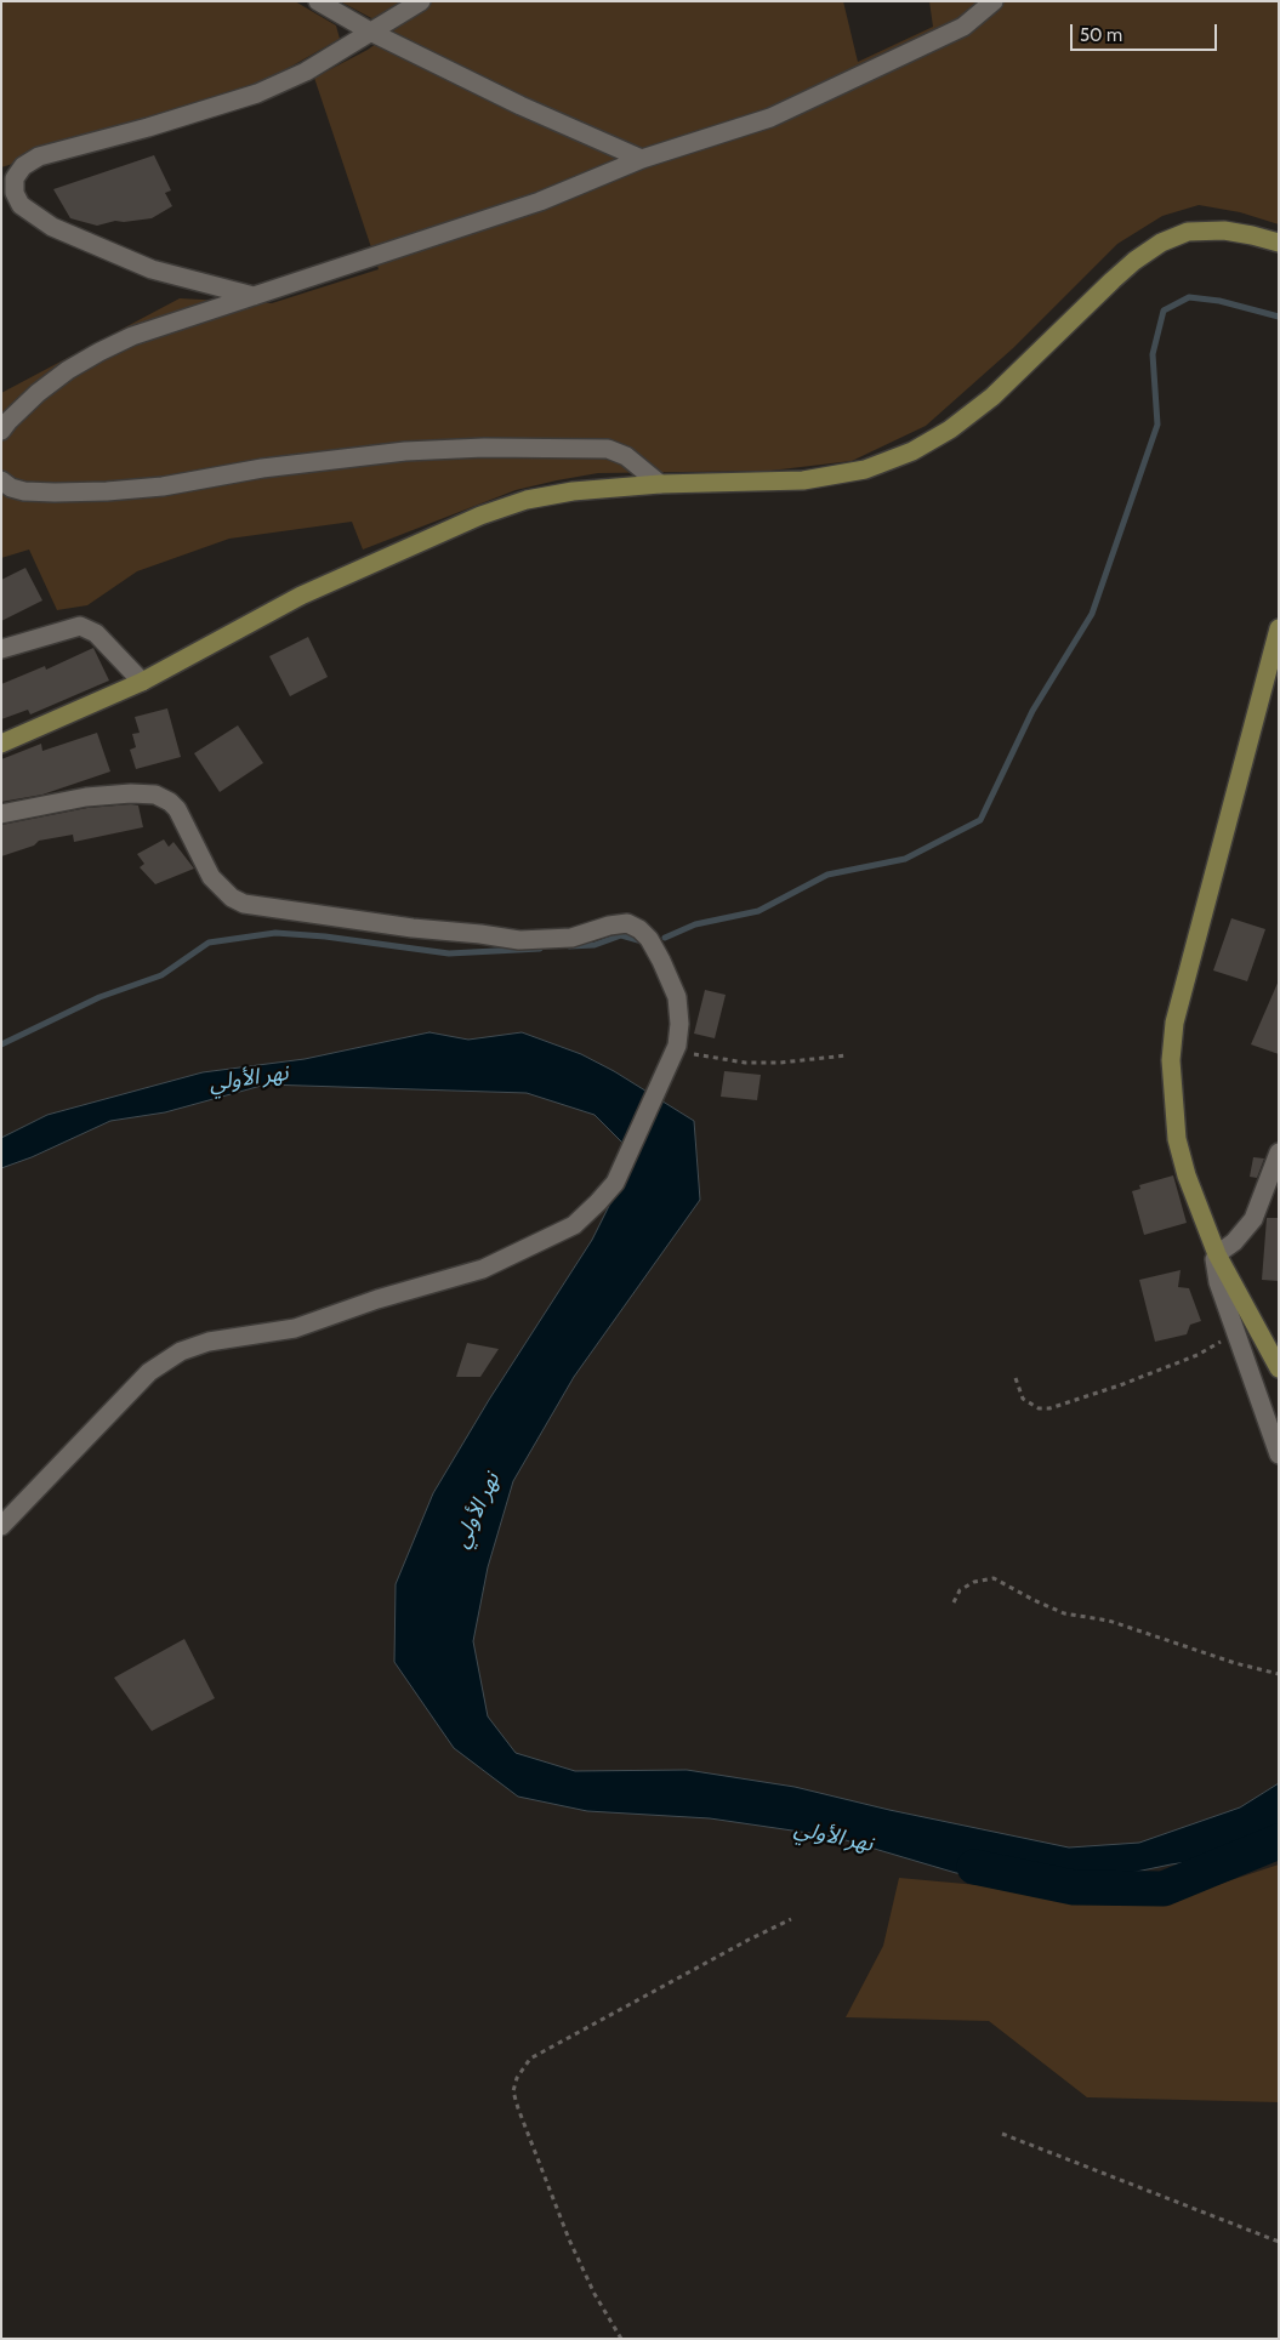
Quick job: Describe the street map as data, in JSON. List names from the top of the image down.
{
  "water": ["نهر الأولي"],
  "scale_bar": "50 m"
}
